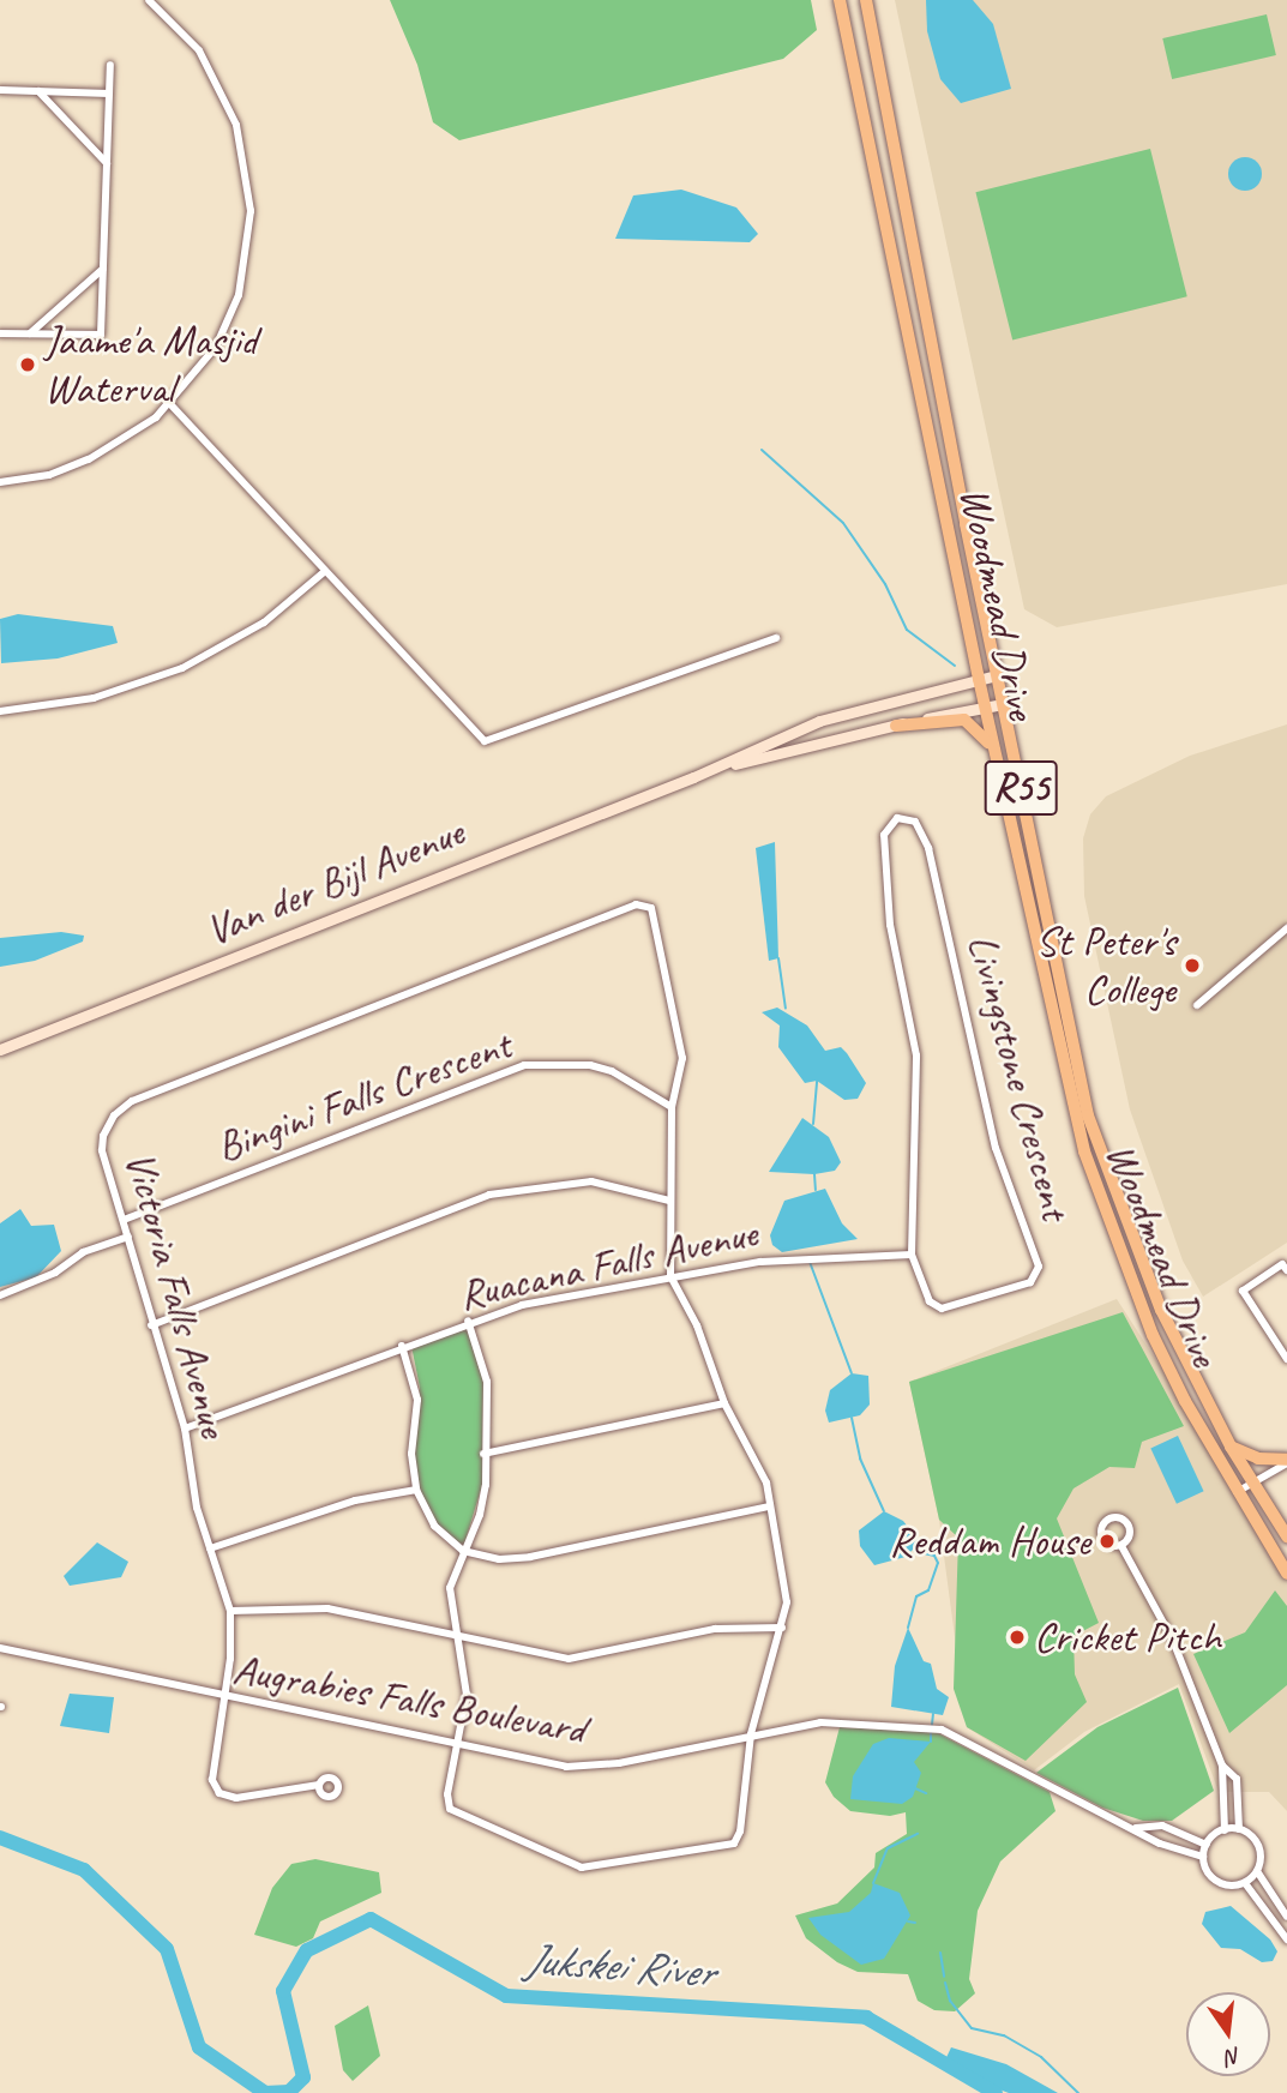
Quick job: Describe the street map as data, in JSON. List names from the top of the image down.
{
  "streets": {
    "main road": ["Woodmead Drive", "R55"],
    "street": [
      "Van der Bijl Avenue",
      "Livingstone Crescent",
      "Bingini Falls Crescent",
      "Ruacana Falls Avenue",
      "Victoria Falls Avenue",
      "Augrabies Falls Boulevard"
    ]
  },
  "crossings": [
    ["Woodmead Drive", "Van der Bijl Avenue"],
    ["Livingstone Crescent", "Ruacana Falls Avenue"],
    ["Bingini Falls Crescent", "Victoria Falls Avenue"],
    ["Ruacana Falls Avenue", "Victoria Falls Avenue"],
    ["Victoria Falls Avenue", "Augrabies Falls Boulevard"]
  ],
  "water": ["Jukskei River"],
  "places": [
    "Jaame'a Masjid Waterval",
    "St Peter's College",
    "Reddam House",
    "Cricket Pitch"
  ],
  "north": "bottom"
}
